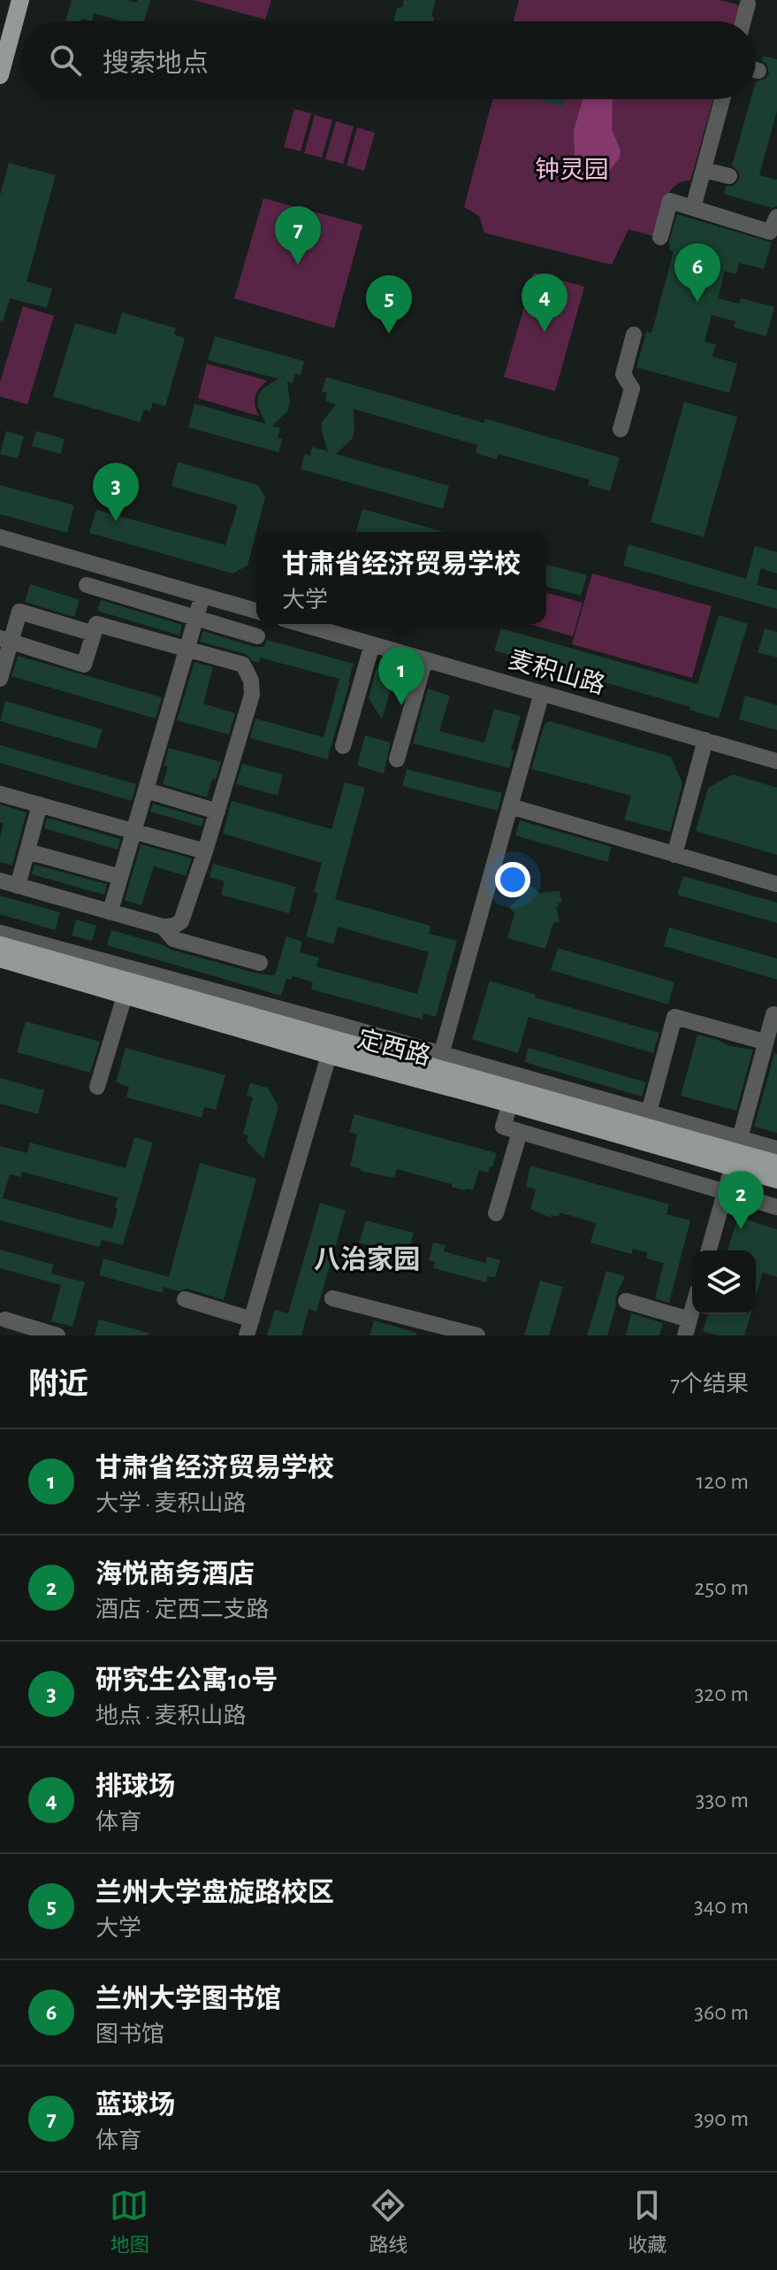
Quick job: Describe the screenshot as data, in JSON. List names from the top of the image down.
{
  "streets": {
    "main road": ["定西路"],
    "street": ["麦积山路"]
  },
  "districts": ["八治家园"],
  "parks": ["钟灵园"],
  "page": {
    "search": "搜索地点",
    "pins": [
      "7",
      "6",
      "4",
      "5",
      "3",
      "1",
      "2"
    ],
    "popup": ["甘肃省经济贸易学校", "大学"],
    "heading": ["附近", "7个结果"],
    "list": [
      {
        "mark": "1",
        "name": "甘肃省经济贸易学校",
        "note": "大学 · 麦积山路",
        "value": "120 m"
      },
      {
        "mark": "2",
        "name": "海悦商务酒店",
        "note": "酒店 · 定西二支路",
        "value": "250 m"
      },
      {
        "mark": "3",
        "name": "研究生公寓10号",
        "note": "地点 · 麦积山路",
        "value": "320 m"
      },
      {
        "mark": "4",
        "name": "排球场",
        "note": "体育",
        "value": "330 m"
      },
      {
        "mark": "5",
        "name": "兰州大学盘旋路校区",
        "note": "大学",
        "value": "340 m"
      },
      {
        "mark": "6",
        "name": "兰州大学图书馆",
        "note": "图书馆",
        "value": "360 m"
      },
      {
        "mark": "7",
        "name": "蓝球场",
        "note": "体育",
        "value": "390 m"
      }
    ],
    "nav": ["地图", "路线", "收藏"]
  }
}
